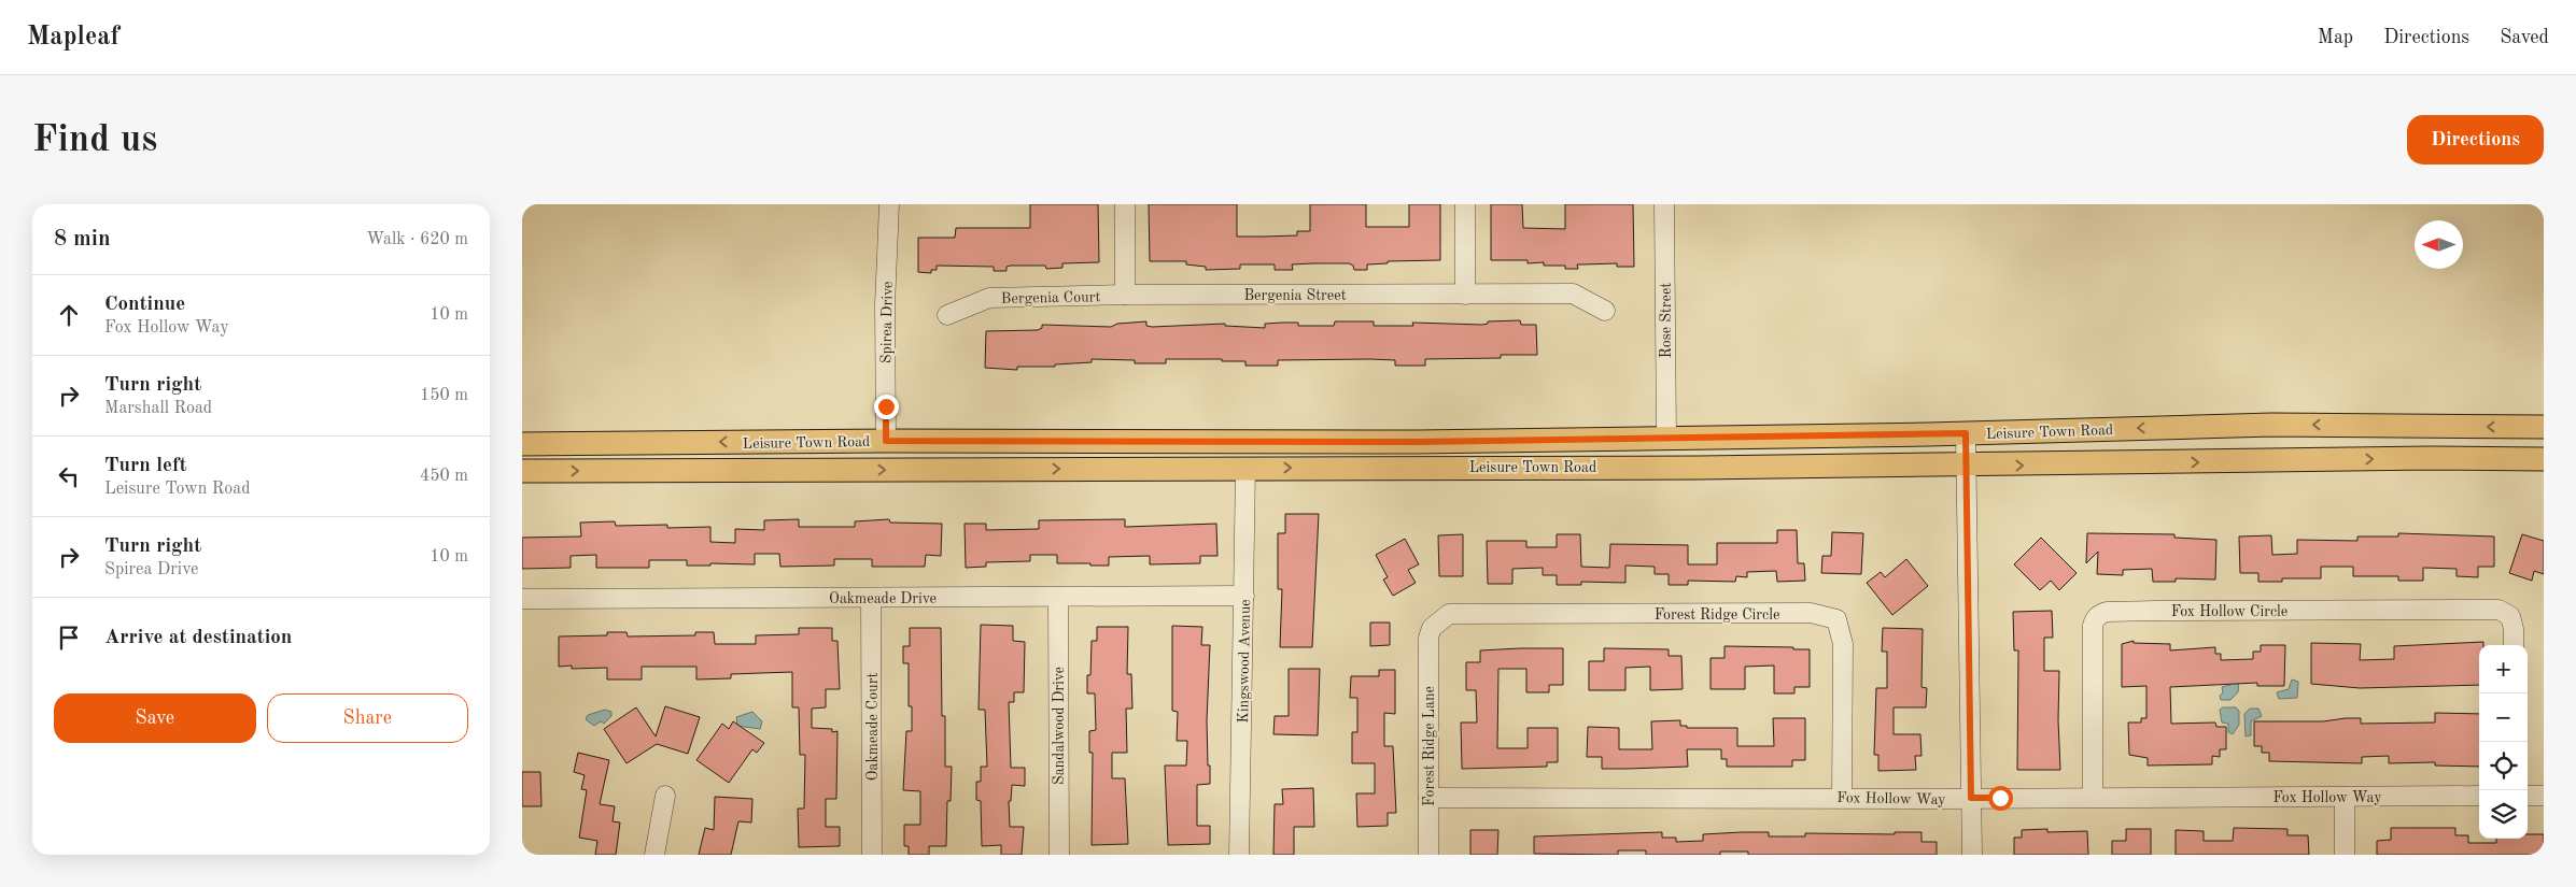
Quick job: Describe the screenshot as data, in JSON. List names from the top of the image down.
{
  "streets": {
    "main road": ["Leisure Town Road"],
    "street": [
      "Bergenia Street",
      "Bergenia Court",
      "Rose Street",
      "Spirea Drive",
      "Oakmeade Drive",
      "Fox Hollow Circle",
      "Forest Ridge Circle",
      "Kingswood Avenue",
      "Sandalwood Drive",
      "Oakmeade Court",
      "Forest Ridge Lane",
      "Fox Hollow Way"
    ]
  },
  "crossings": [
    ["Bergenia Street", "Bergenia Court"],
    ["Rose Street", "Leisure Town Road"],
    ["Spirea Drive", "Leisure Town Road"],
    ["Leisure Town Road", "Kingswood Avenue"],
    ["Oakmeade Drive", "Kingswood Avenue"],
    ["Oakmeade Drive", "Sandalwood Drive"],
    ["Oakmeade Drive", "Oakmeade Court"],
    ["Fox Hollow Circle", "Fox Hollow Way"],
    ["Forest Ridge Circle", "Forest Ridge Lane"],
    ["Forest Ridge Circle", "Fox Hollow Way"],
    ["Forest Ridge Lane", "Fox Hollow Way"]
  ],
  "north": "left",
  "page": {
    "header": "Mapleaf",
    "nav": ["Map", "Directions", "Saved"],
    "buttons": [
      "Directions",
      ["Save", "Share"]
    ],
    "title": "Find us",
    "heading": ["8 min", "Walk · 620 m"],
    "list": [
      ["Continue", "Fox Hollow Way", "10 m"],
      ["Turn right", "Marshall Road", "150 m"],
      ["Turn left", "Leisure Town Road", "450 m"],
      ["Turn right", "Spirea Drive", "10 m"],
      "Arrive at destination"
    ],
    "map_buttons": ["+", "−"]
  }
}
